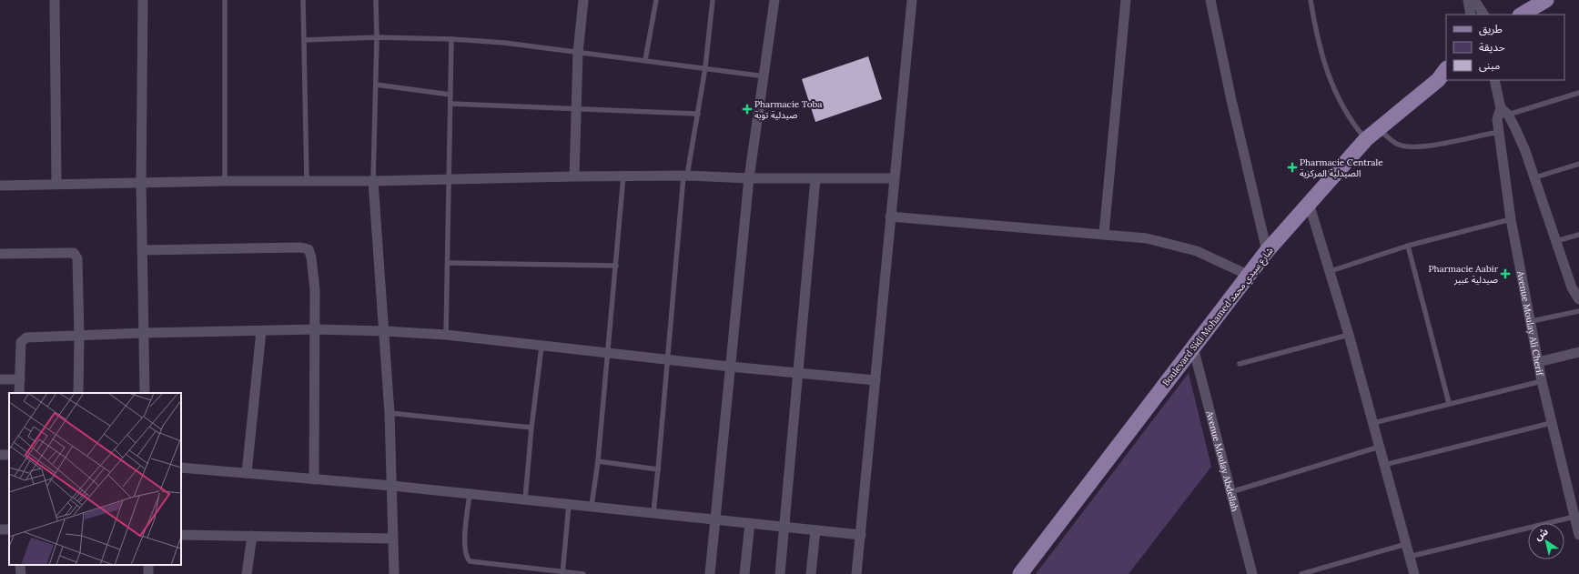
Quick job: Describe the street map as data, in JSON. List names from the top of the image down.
{
  "streets": {
    "main road": ["Boulevard Sidi Mohamed شارع سيدي محمد"],
    "street": ["Avenue Moulay Ali Cherif", "Avenue Moulay Abdellah"]
  },
  "crossings": [
    ["Boulevard Sidi Mohamed شارع سيدي محمد", "Avenue Moulay Abdellah"]
  ],
  "places": {
    "health": ["Pharmacie Toba صيدلية توبة", "Pharmacie Centrale الصيدلية المركزية", "Pharmacie Aabir صيدلية عبير"]
  },
  "legend": ["طريق", "حديقة", "مبنى"],
  "north": "top left"
}
